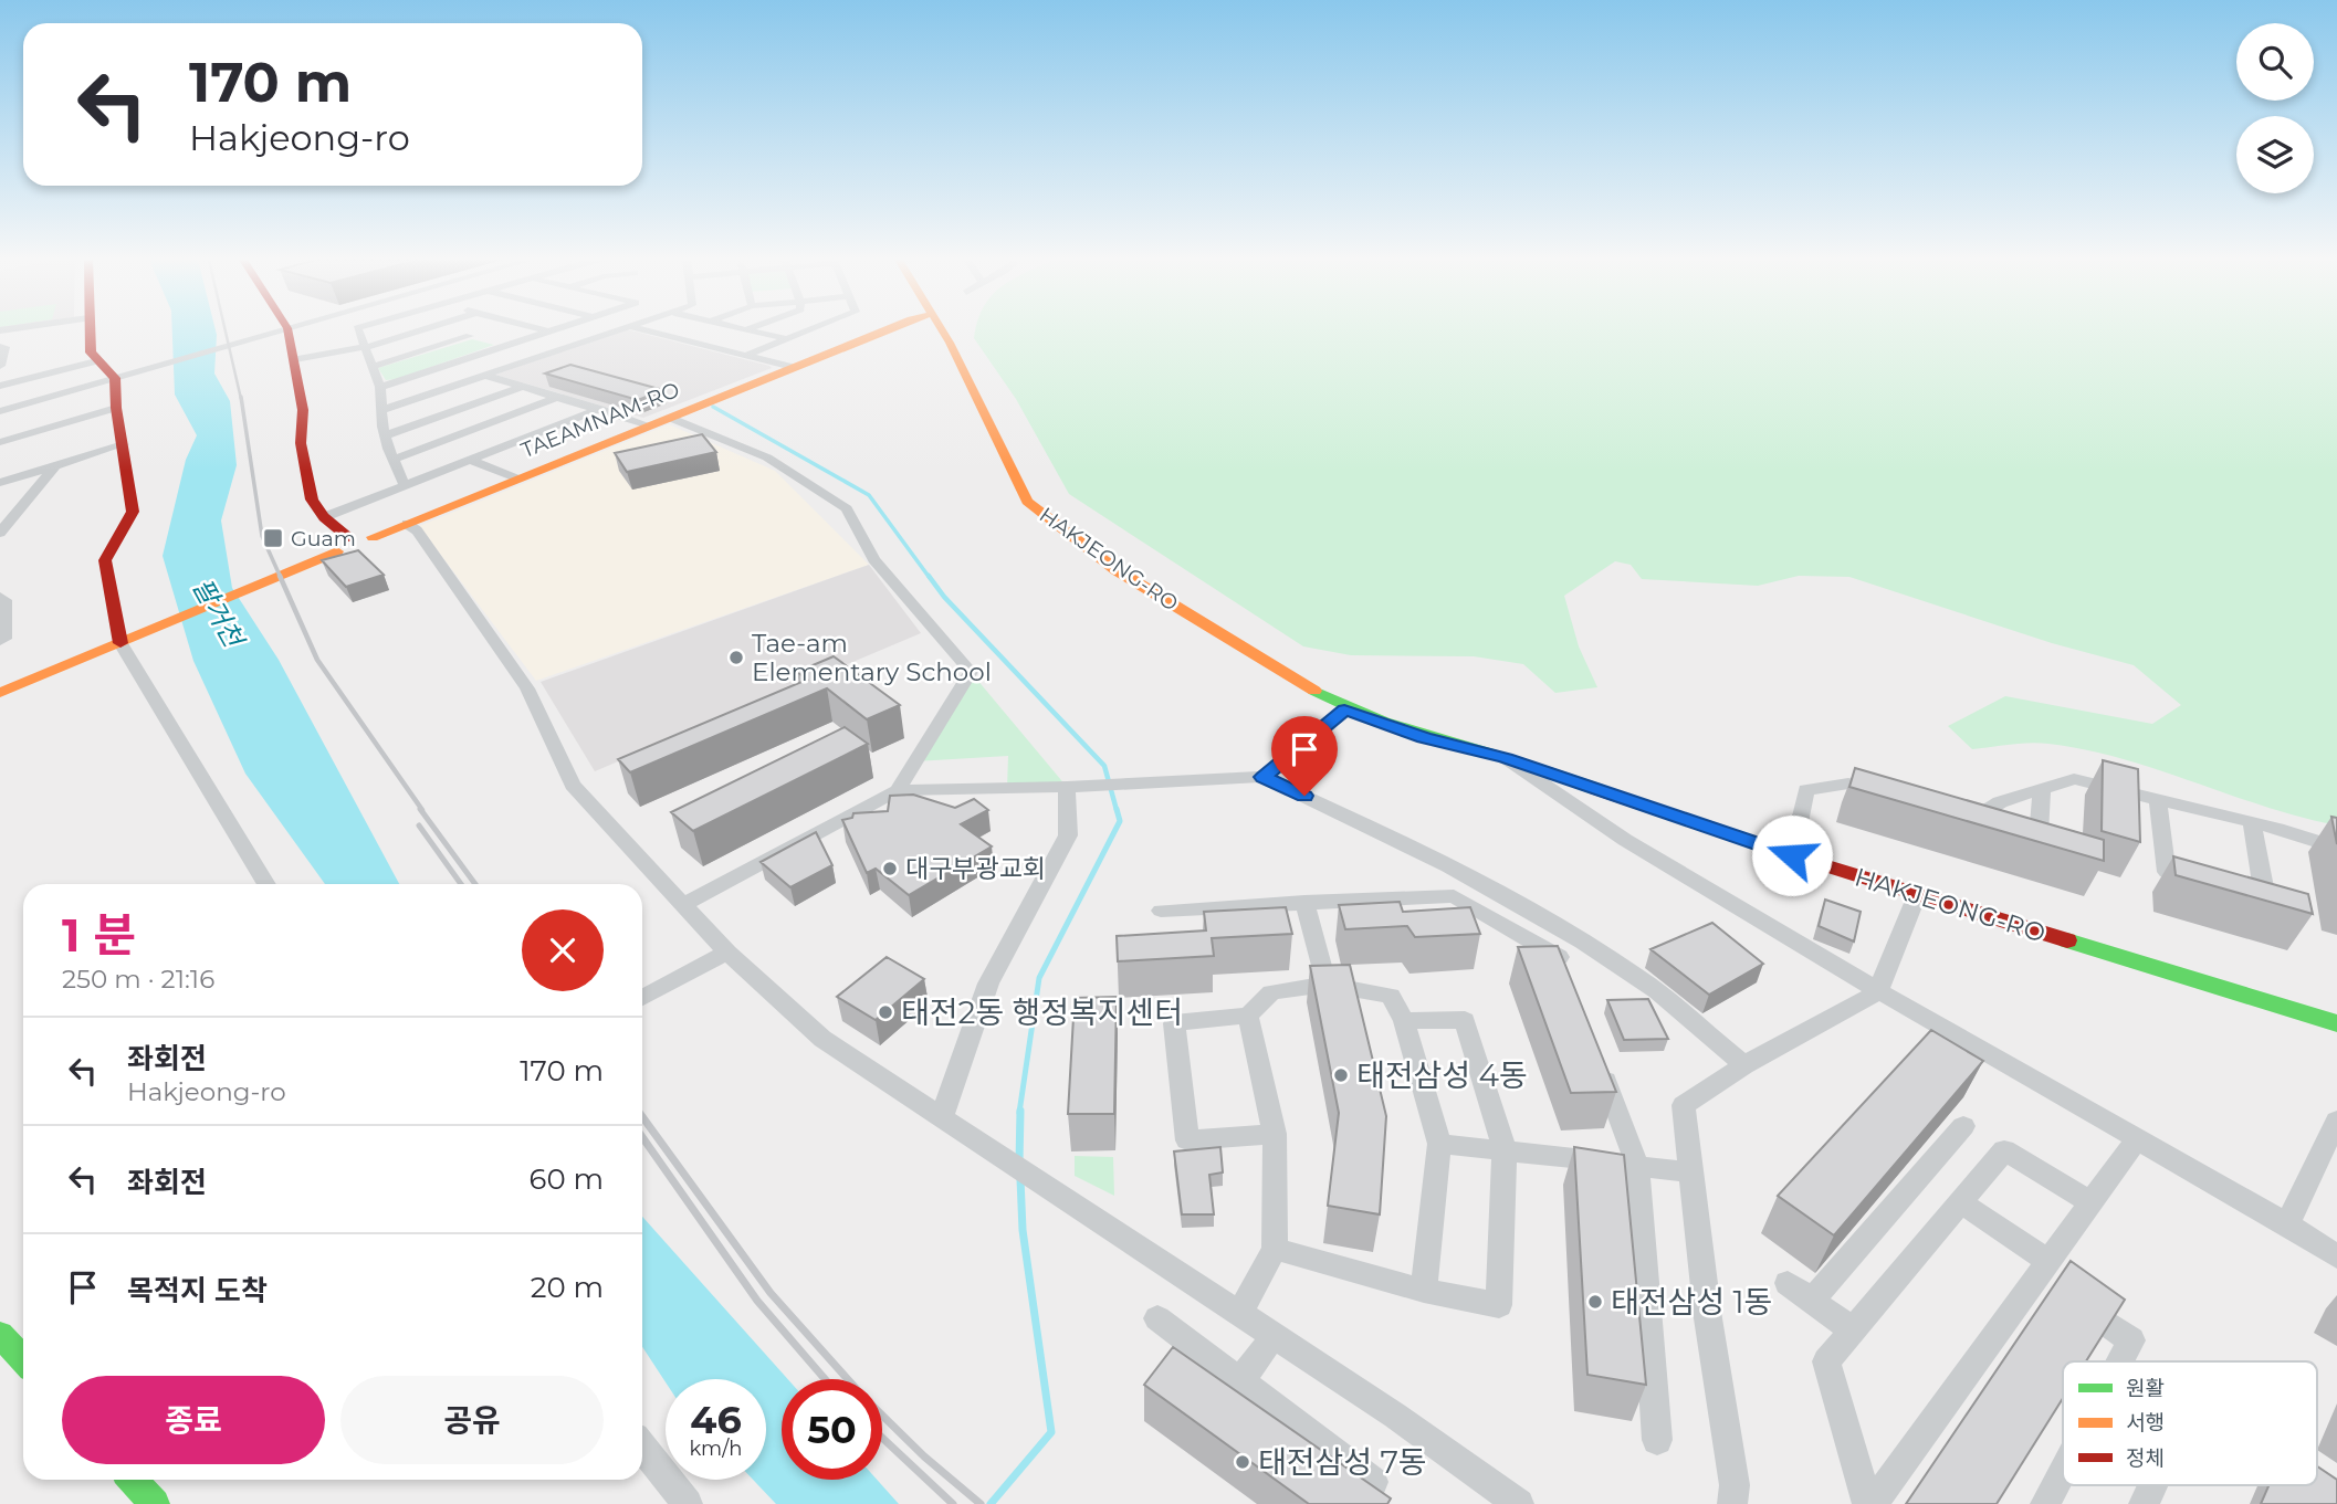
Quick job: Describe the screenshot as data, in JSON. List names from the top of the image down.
{
  "streets": {
    "main road": ["TAEAMNAM-RO", "HAKJEONG-RO"]
  },
  "water": ["팔거천"],
  "places": {
    "transit": ["Guam"],
    "other": [
      "Tae-am Elementary School",
      "대구부광교회",
      "태전2동 행정복지센터",
      "태전삼성 4동",
      "태전삼성 1동",
      "태전삼성 7동"
    ]
  },
  "legend": ["원활", "서행", "정체"],
  "page": {
    "turn": ["170 m", "Hakjeong-ro"],
    "heading": ["1 분", "250 m · 21:16"],
    "list": [
      {
        "name": "좌회전",
        "note": "Hakjeong-ro",
        "value": "170 m"
      },
      {
        "name": "좌회전",
        "value": "60 m"
      },
      {
        "name": "목적지 도착",
        "value": "20 m"
      }
    ],
    "buttons": ["종료", "공유"],
    "speed": "46 km/h",
    "limit": "50"
  }
}
